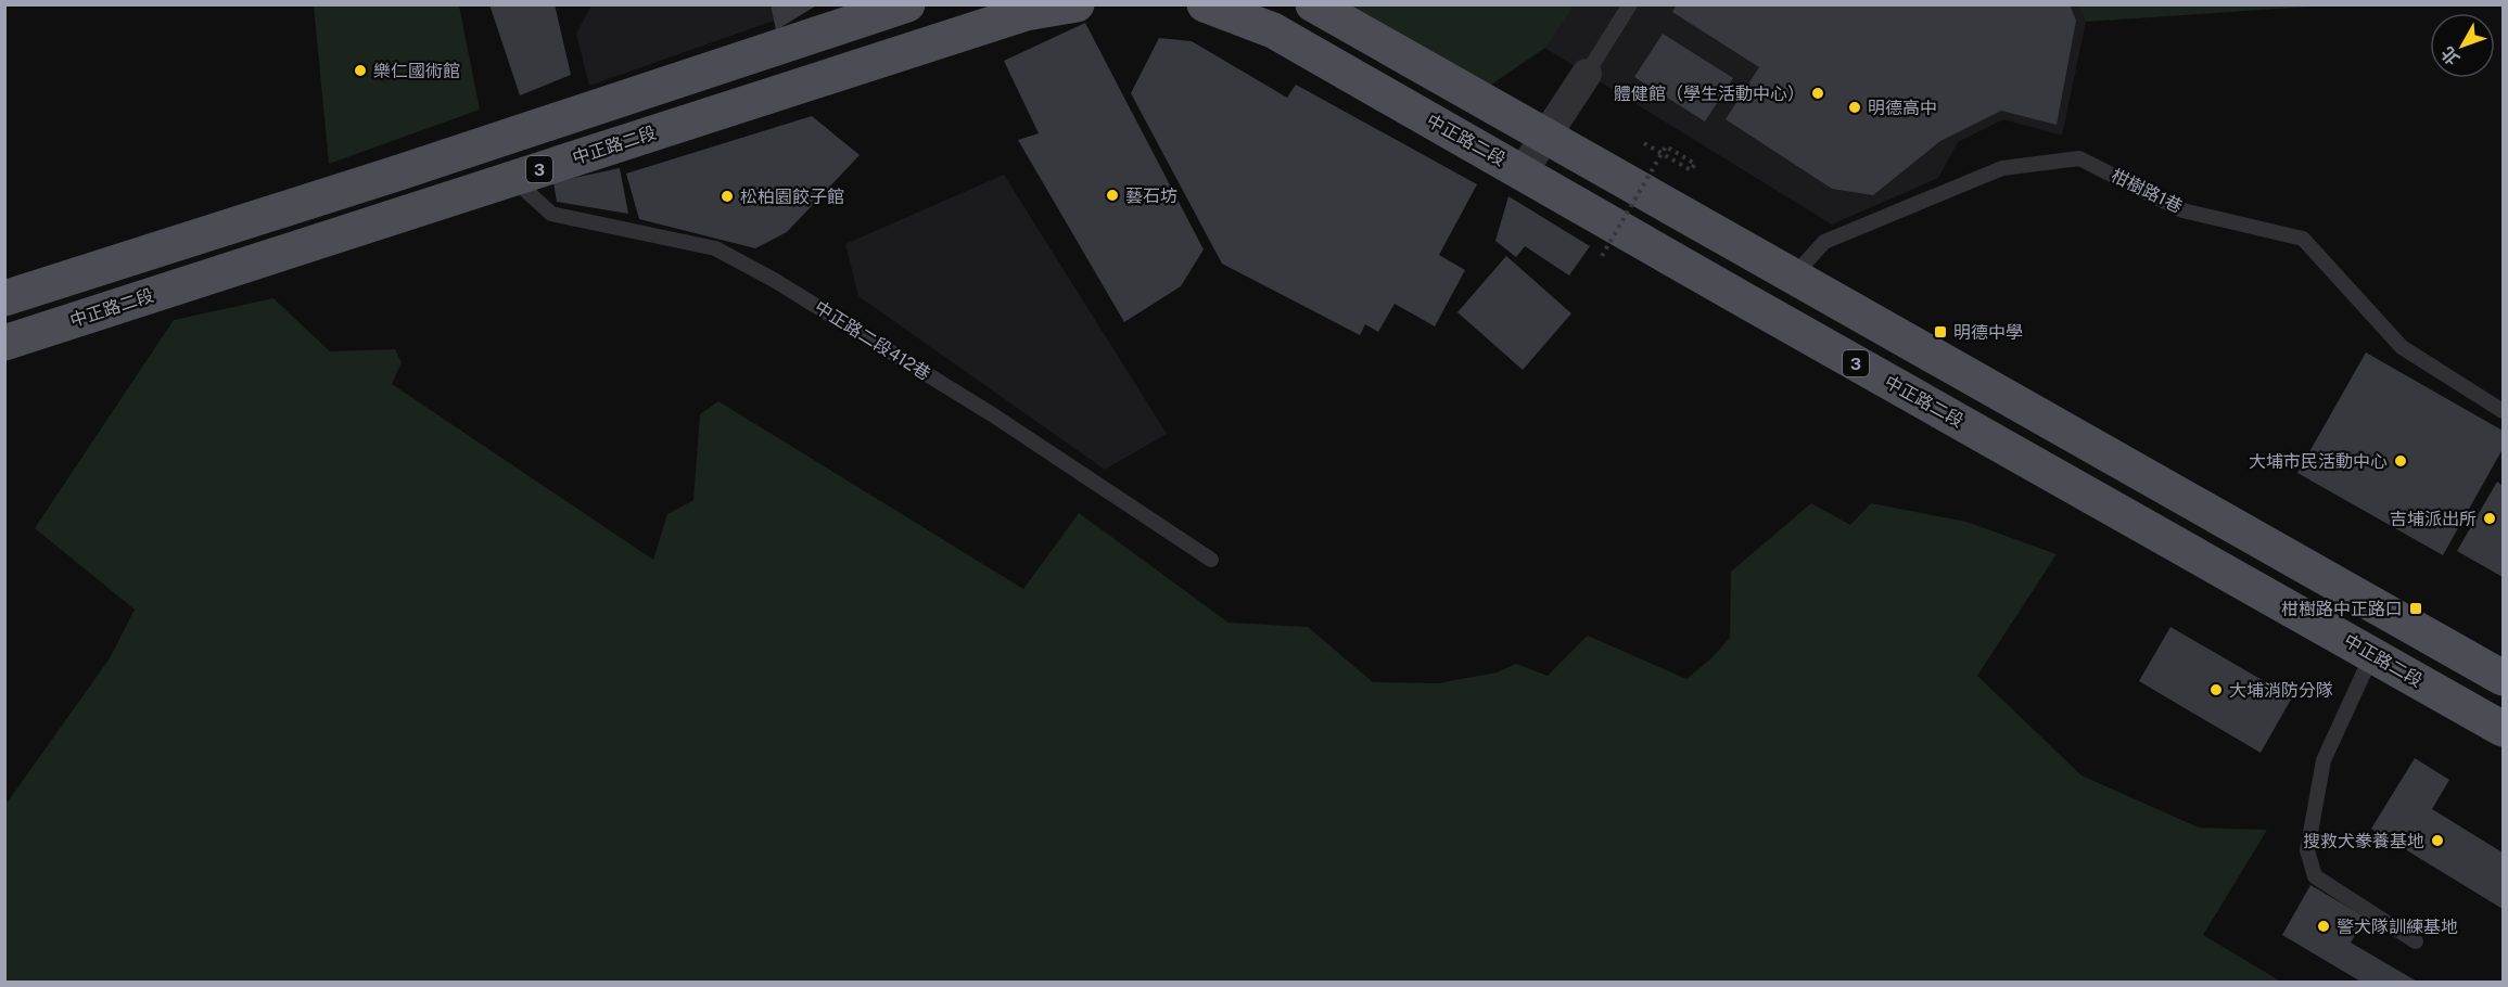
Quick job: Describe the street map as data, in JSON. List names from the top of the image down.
{
  "streets": {
    "main road": ["中正路二段", "3"],
    "lane": ["柑樹路1巷", "中正路二段412巷"]
  },
  "crossings": [
    ["中正路二段", "中正路二段412巷"],
    ["3", "柑樹路1巷"]
  ],
  "places": {
    "other": [
      "樂仁國術館",
      "體健館（學生活動中心）",
      "明德高中",
      "藝石坊",
      "松柏園餃子館",
      "大埔市民活動中心",
      "吉埔派出所",
      "大埔消防分隊",
      "搜救犬豢養基地",
      "警犬隊訓練基地"
    ],
    "transit": ["明德中學", "柑樹路中正路口"]
  },
  "north": "bottom left"
}
